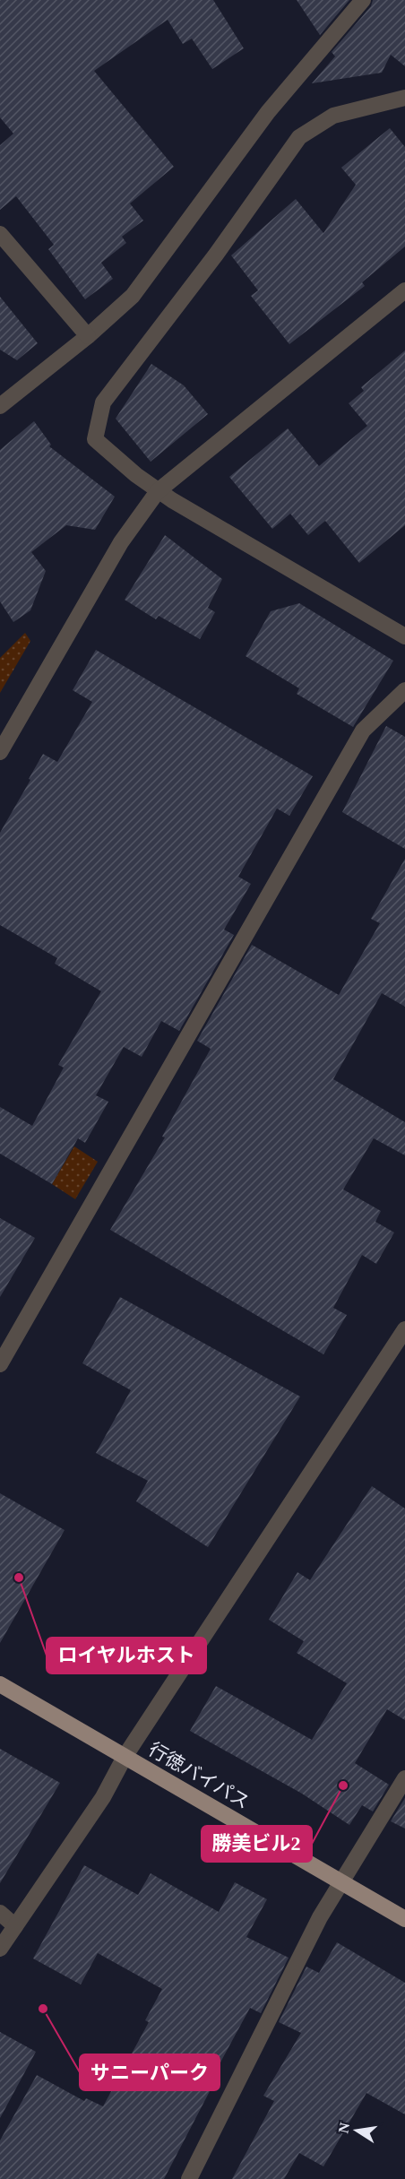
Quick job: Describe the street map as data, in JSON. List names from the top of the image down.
{
  "streets": {
    "main road": ["行徳バイパス"]
  },
  "places": ["ロイヤルホスト", "勝美ビル2", "サニーパーク"],
  "north": "left"
}
